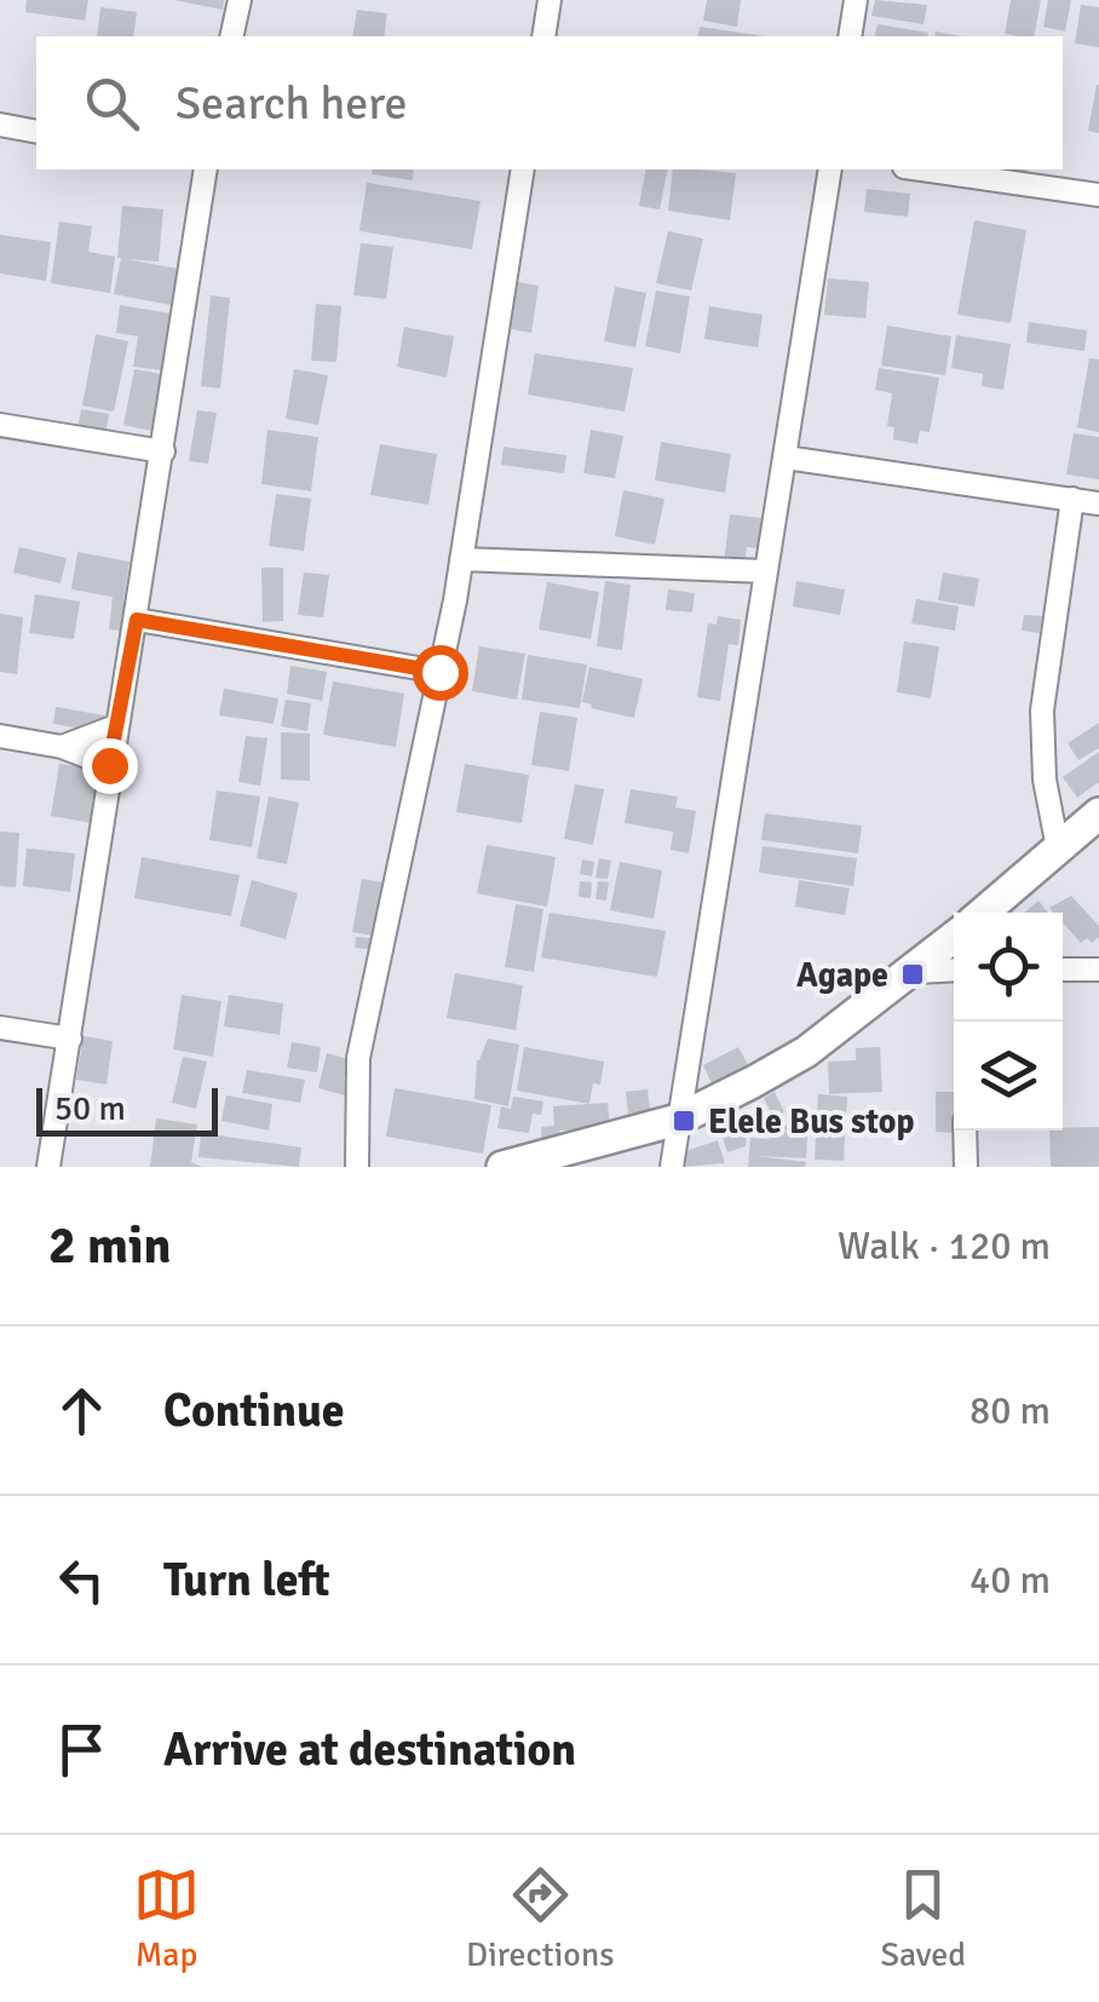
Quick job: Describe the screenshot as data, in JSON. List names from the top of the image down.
{
  "places": {
    "transit": ["Agape", "Elele Bus stop"]
  },
  "scale_bar": "50 m",
  "page": {
    "search": "Search here",
    "scale": "50 m",
    "heading": ["2 min", "Walk · 120 m"],
    "list": [
      ["Continue", "80 m"],
      ["Turn left", "40 m"],
      "Arrive at destination"
    ],
    "nav": ["Map", "Directions", "Saved"]
  }
}
